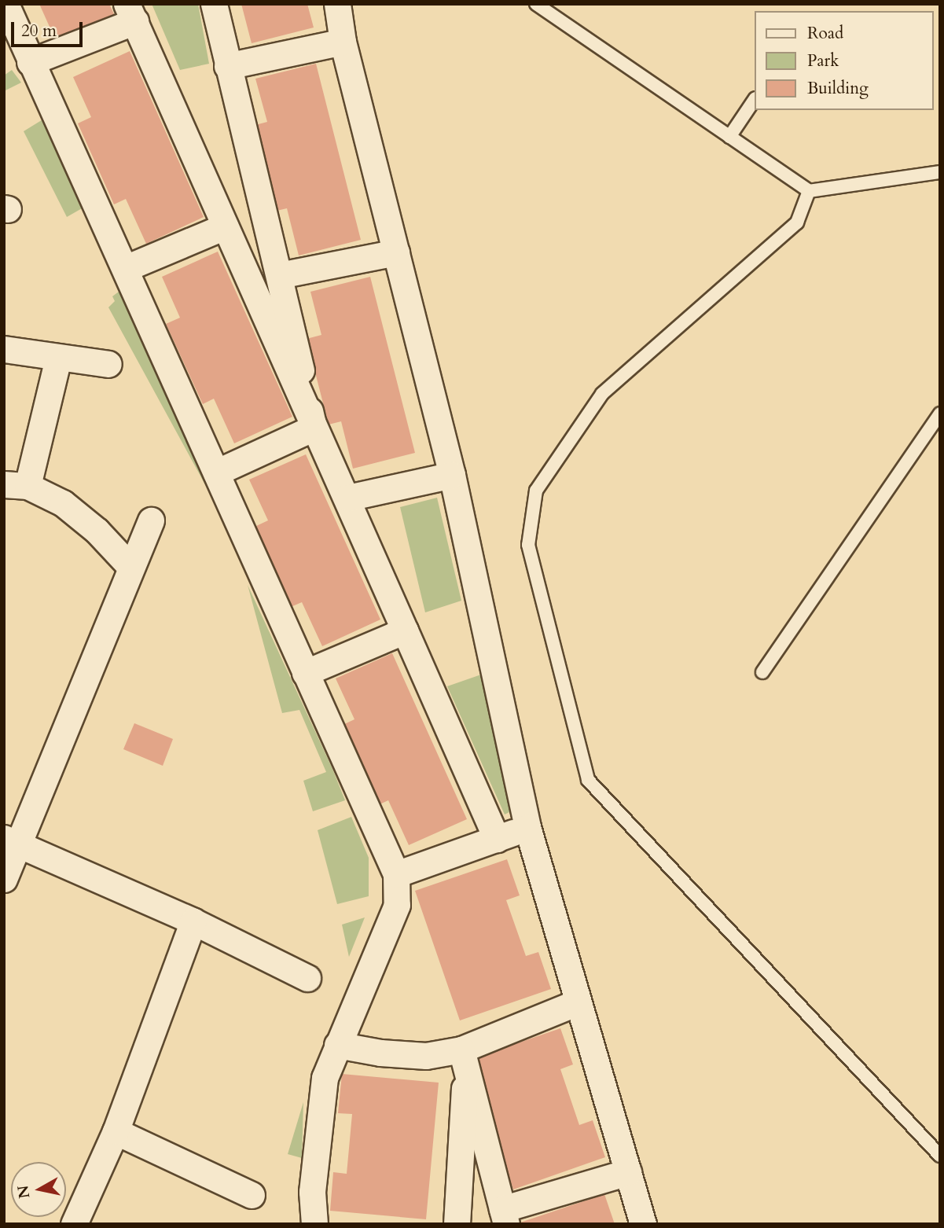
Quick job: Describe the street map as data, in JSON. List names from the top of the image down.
{
  "legend": ["Road", "Park", "Building"],
  "scale_bar": "20 m",
  "north": "left"
}
